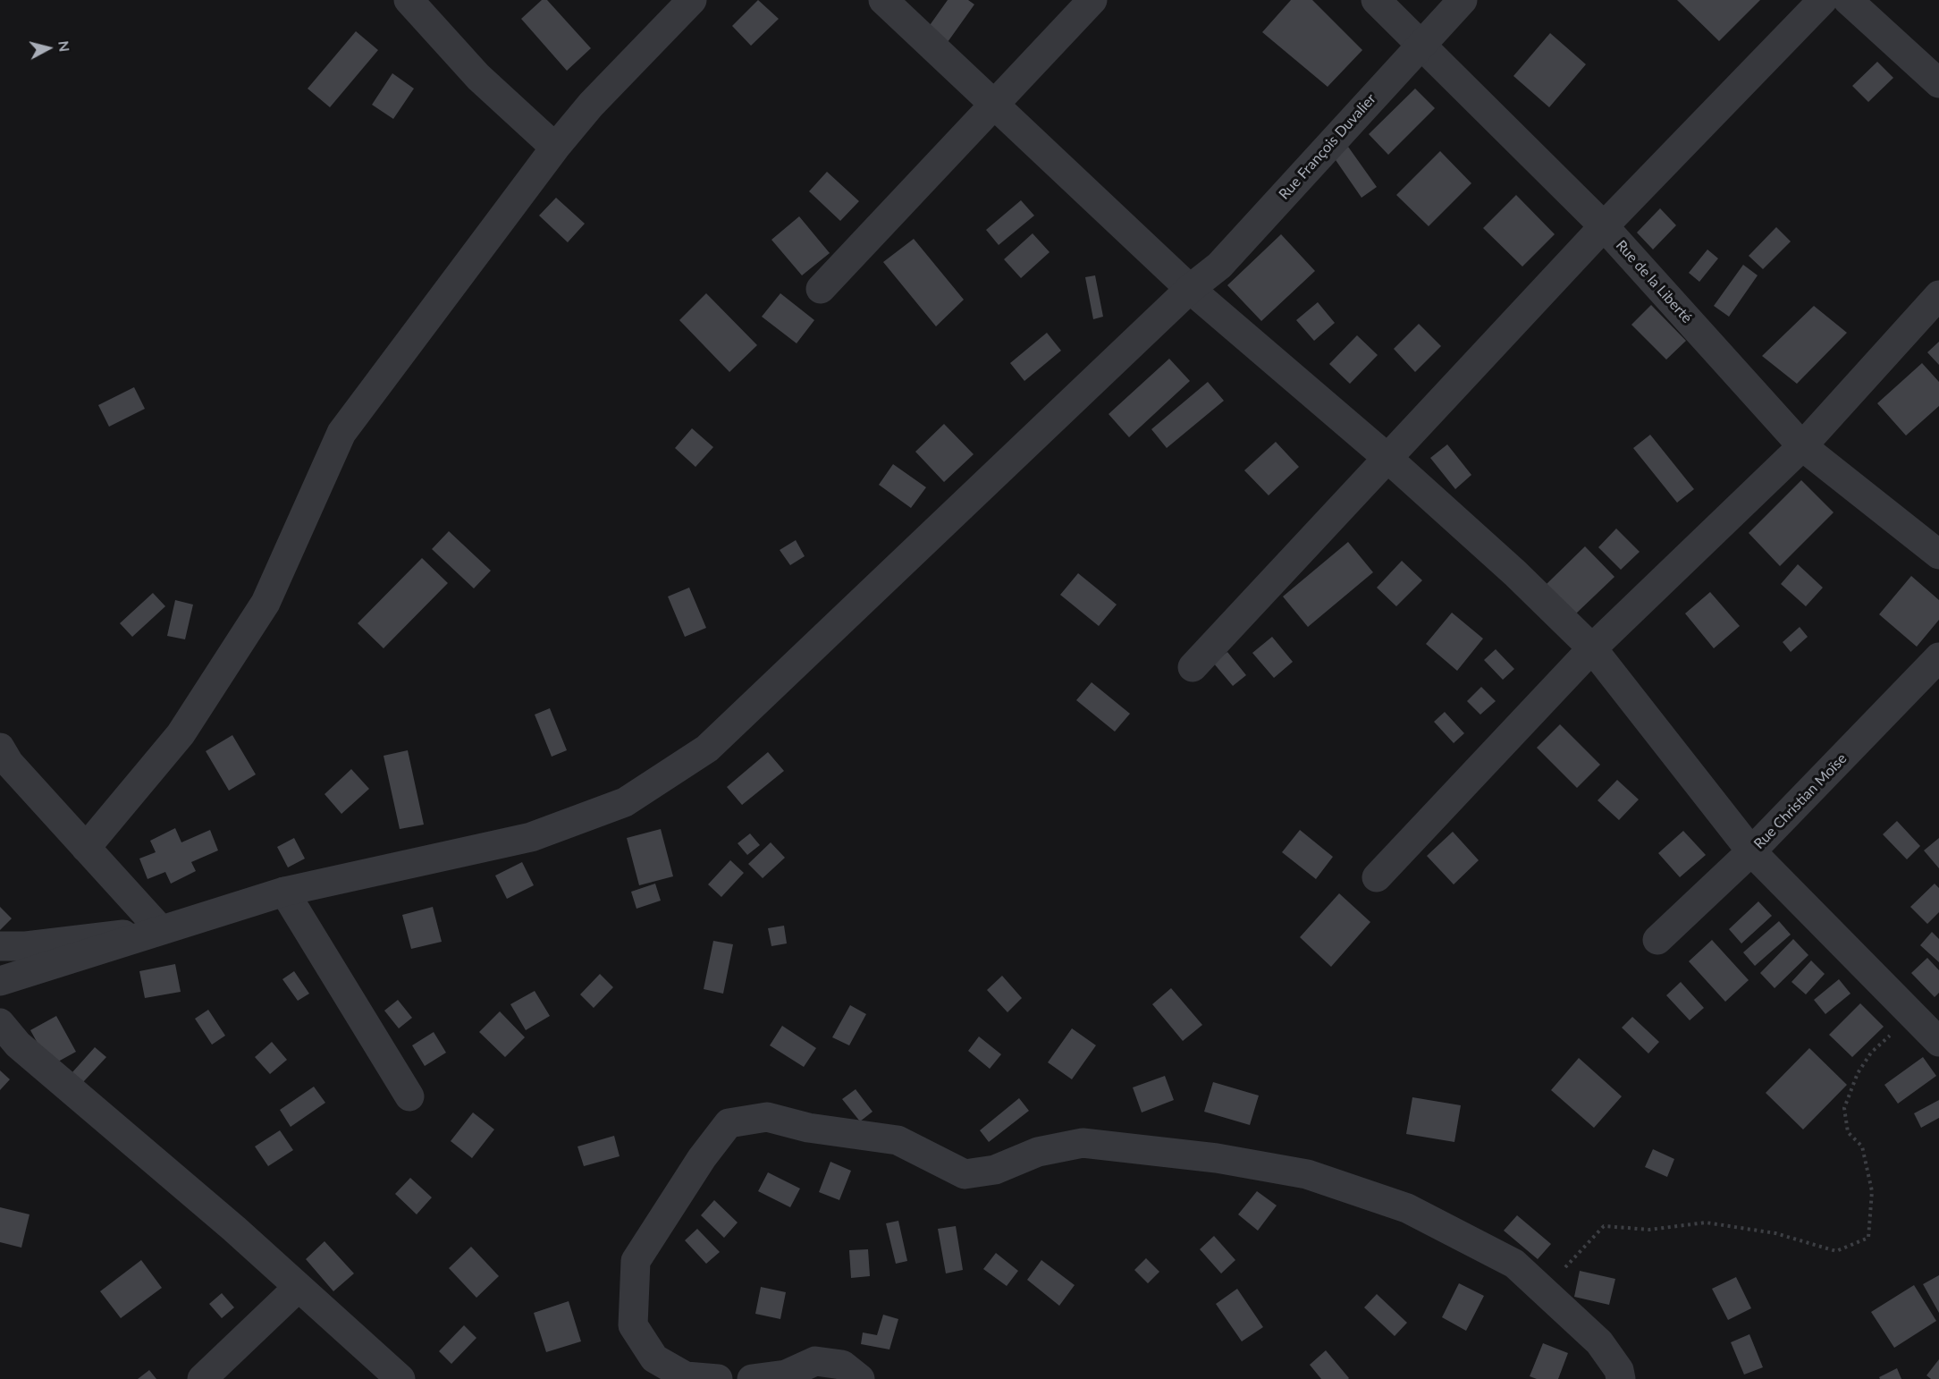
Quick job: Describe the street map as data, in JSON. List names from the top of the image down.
{
  "streets": {
    "street": ["Rue François Duvalier", "Rue de la Liberté", "Rue Christian Moïse"]
  },
  "crossings": [
    ["Rue François Duvalier", "Rue de la Liberté"]
  ],
  "north": "right"
}
